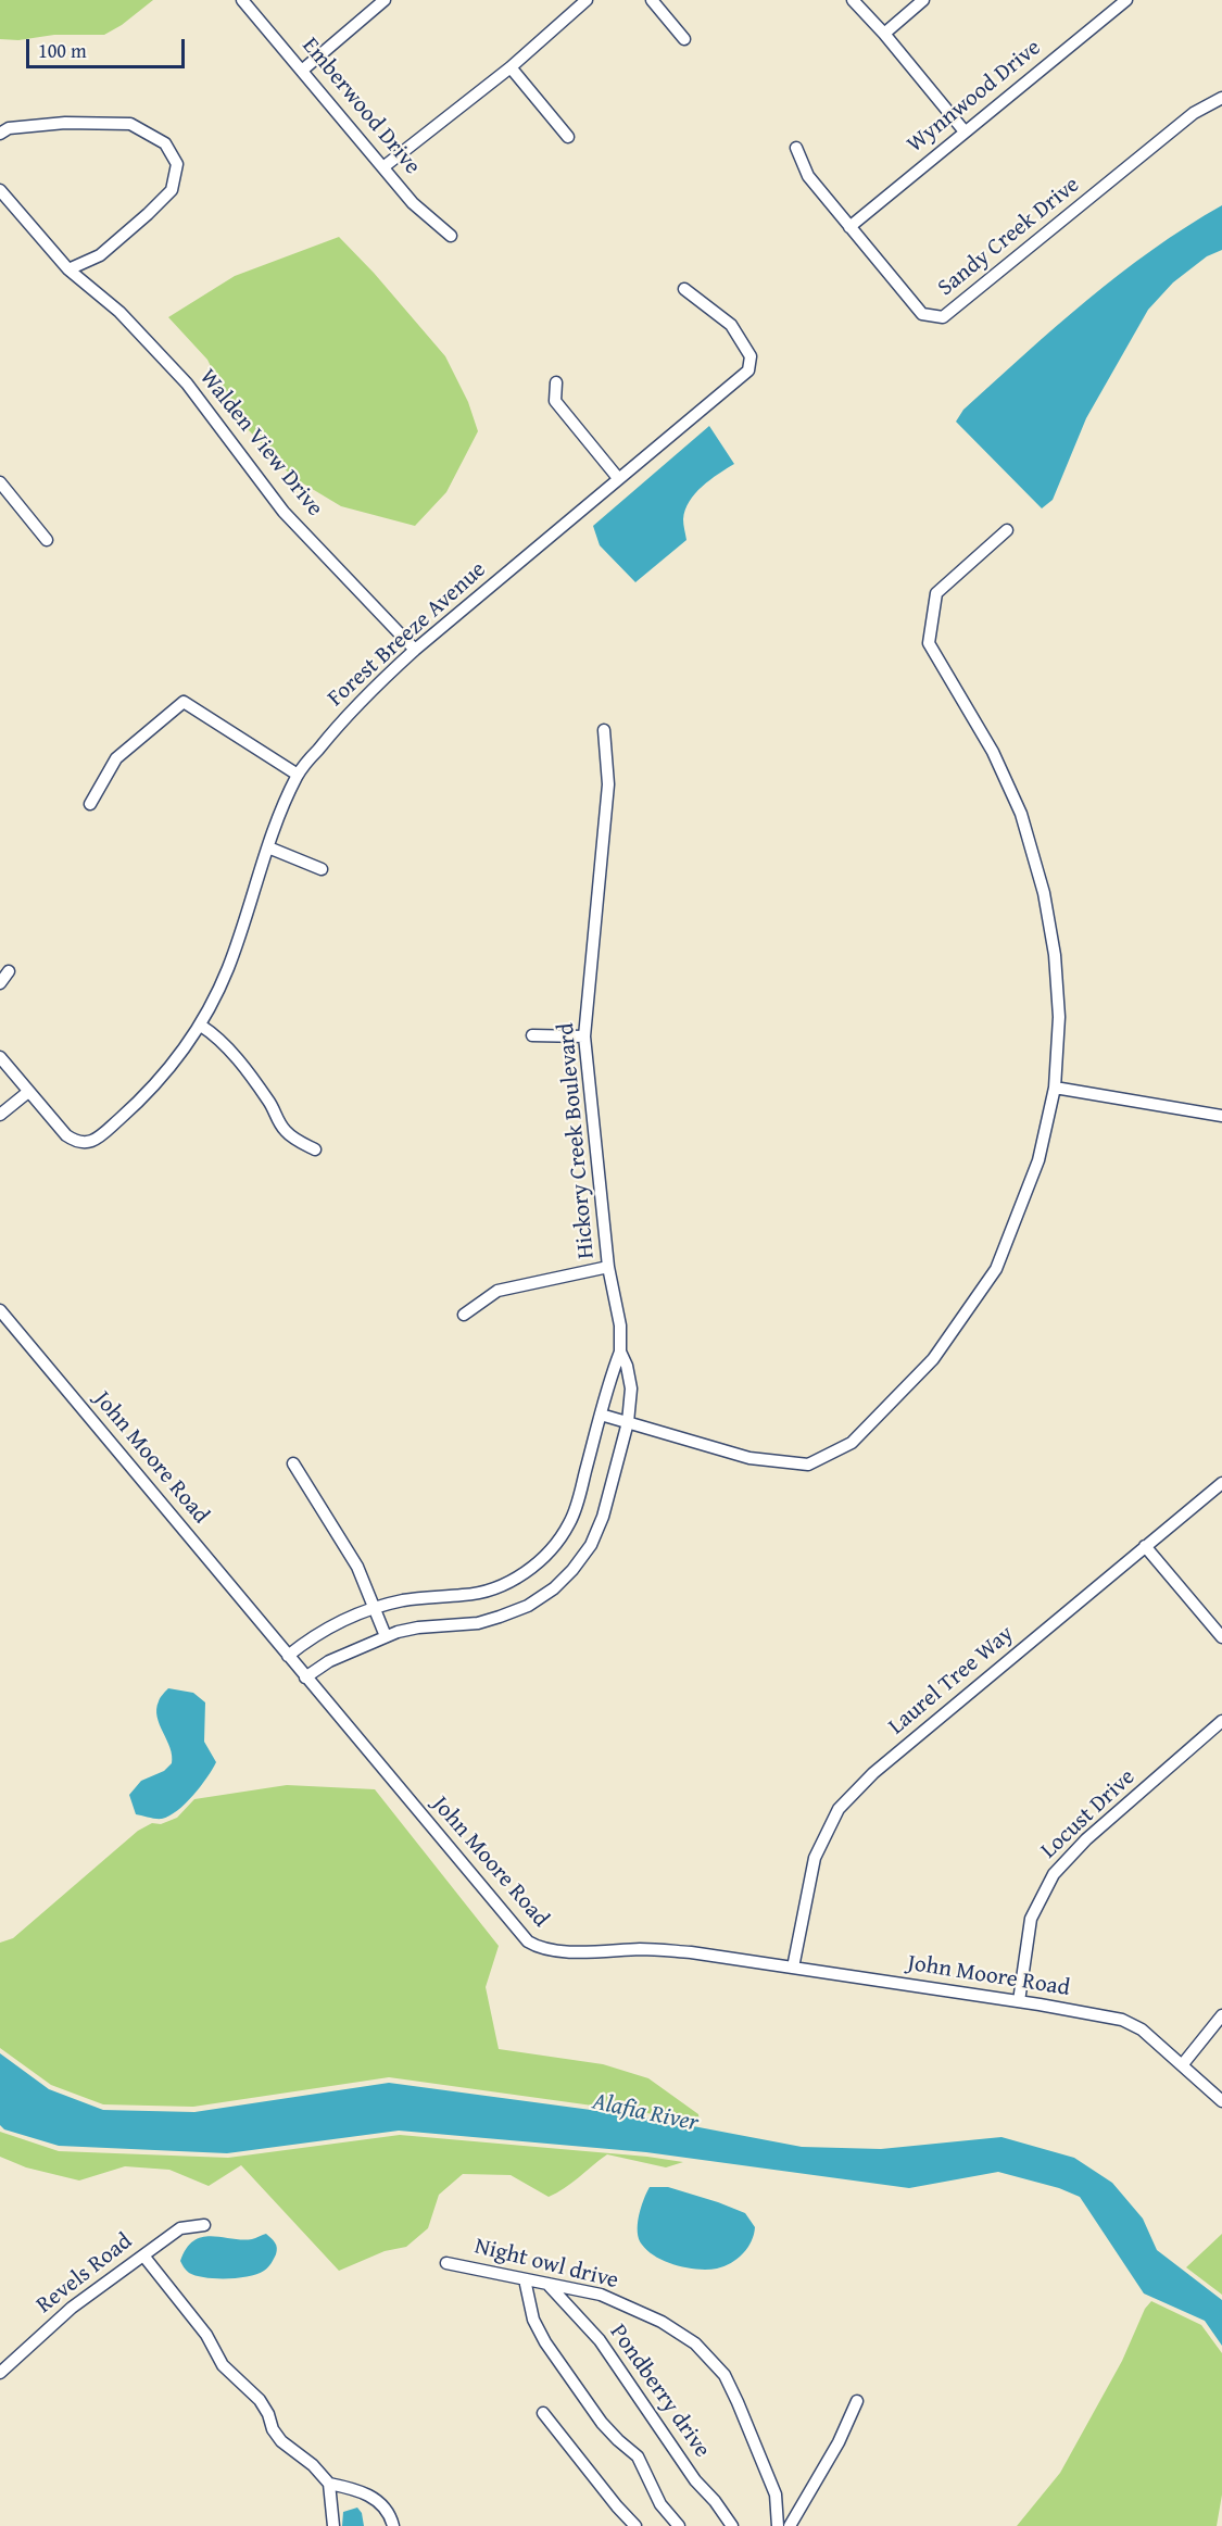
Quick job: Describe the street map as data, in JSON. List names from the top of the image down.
{
  "streets": {
    "street": [
      "Wynnwood Drive",
      "Emberwood Drive",
      "Sandy Creek Drive",
      "Walden View Drive",
      "Forest Breeze Avenue",
      "Hickory Creek Boulevard",
      "John Moore Road",
      "Laurel Tree Way",
      "Locust Drive",
      "Night owl drive",
      "Revels Road",
      "Pondberry drive"
    ]
  },
  "crossings": [
    ["Wynnwood Drive", "Sandy Creek Drive"],
    ["Walden View Drive", "Forest Breeze Avenue"],
    ["Hickory Creek Boulevard", "John Moore Road"],
    ["John Moore Road", "Laurel Tree Way"],
    ["John Moore Road", "Locust Drive"],
    ["Night owl drive", "Pondberry drive"]
  ],
  "water": ["Alafia River"],
  "scale_bar": "100 m"
}
